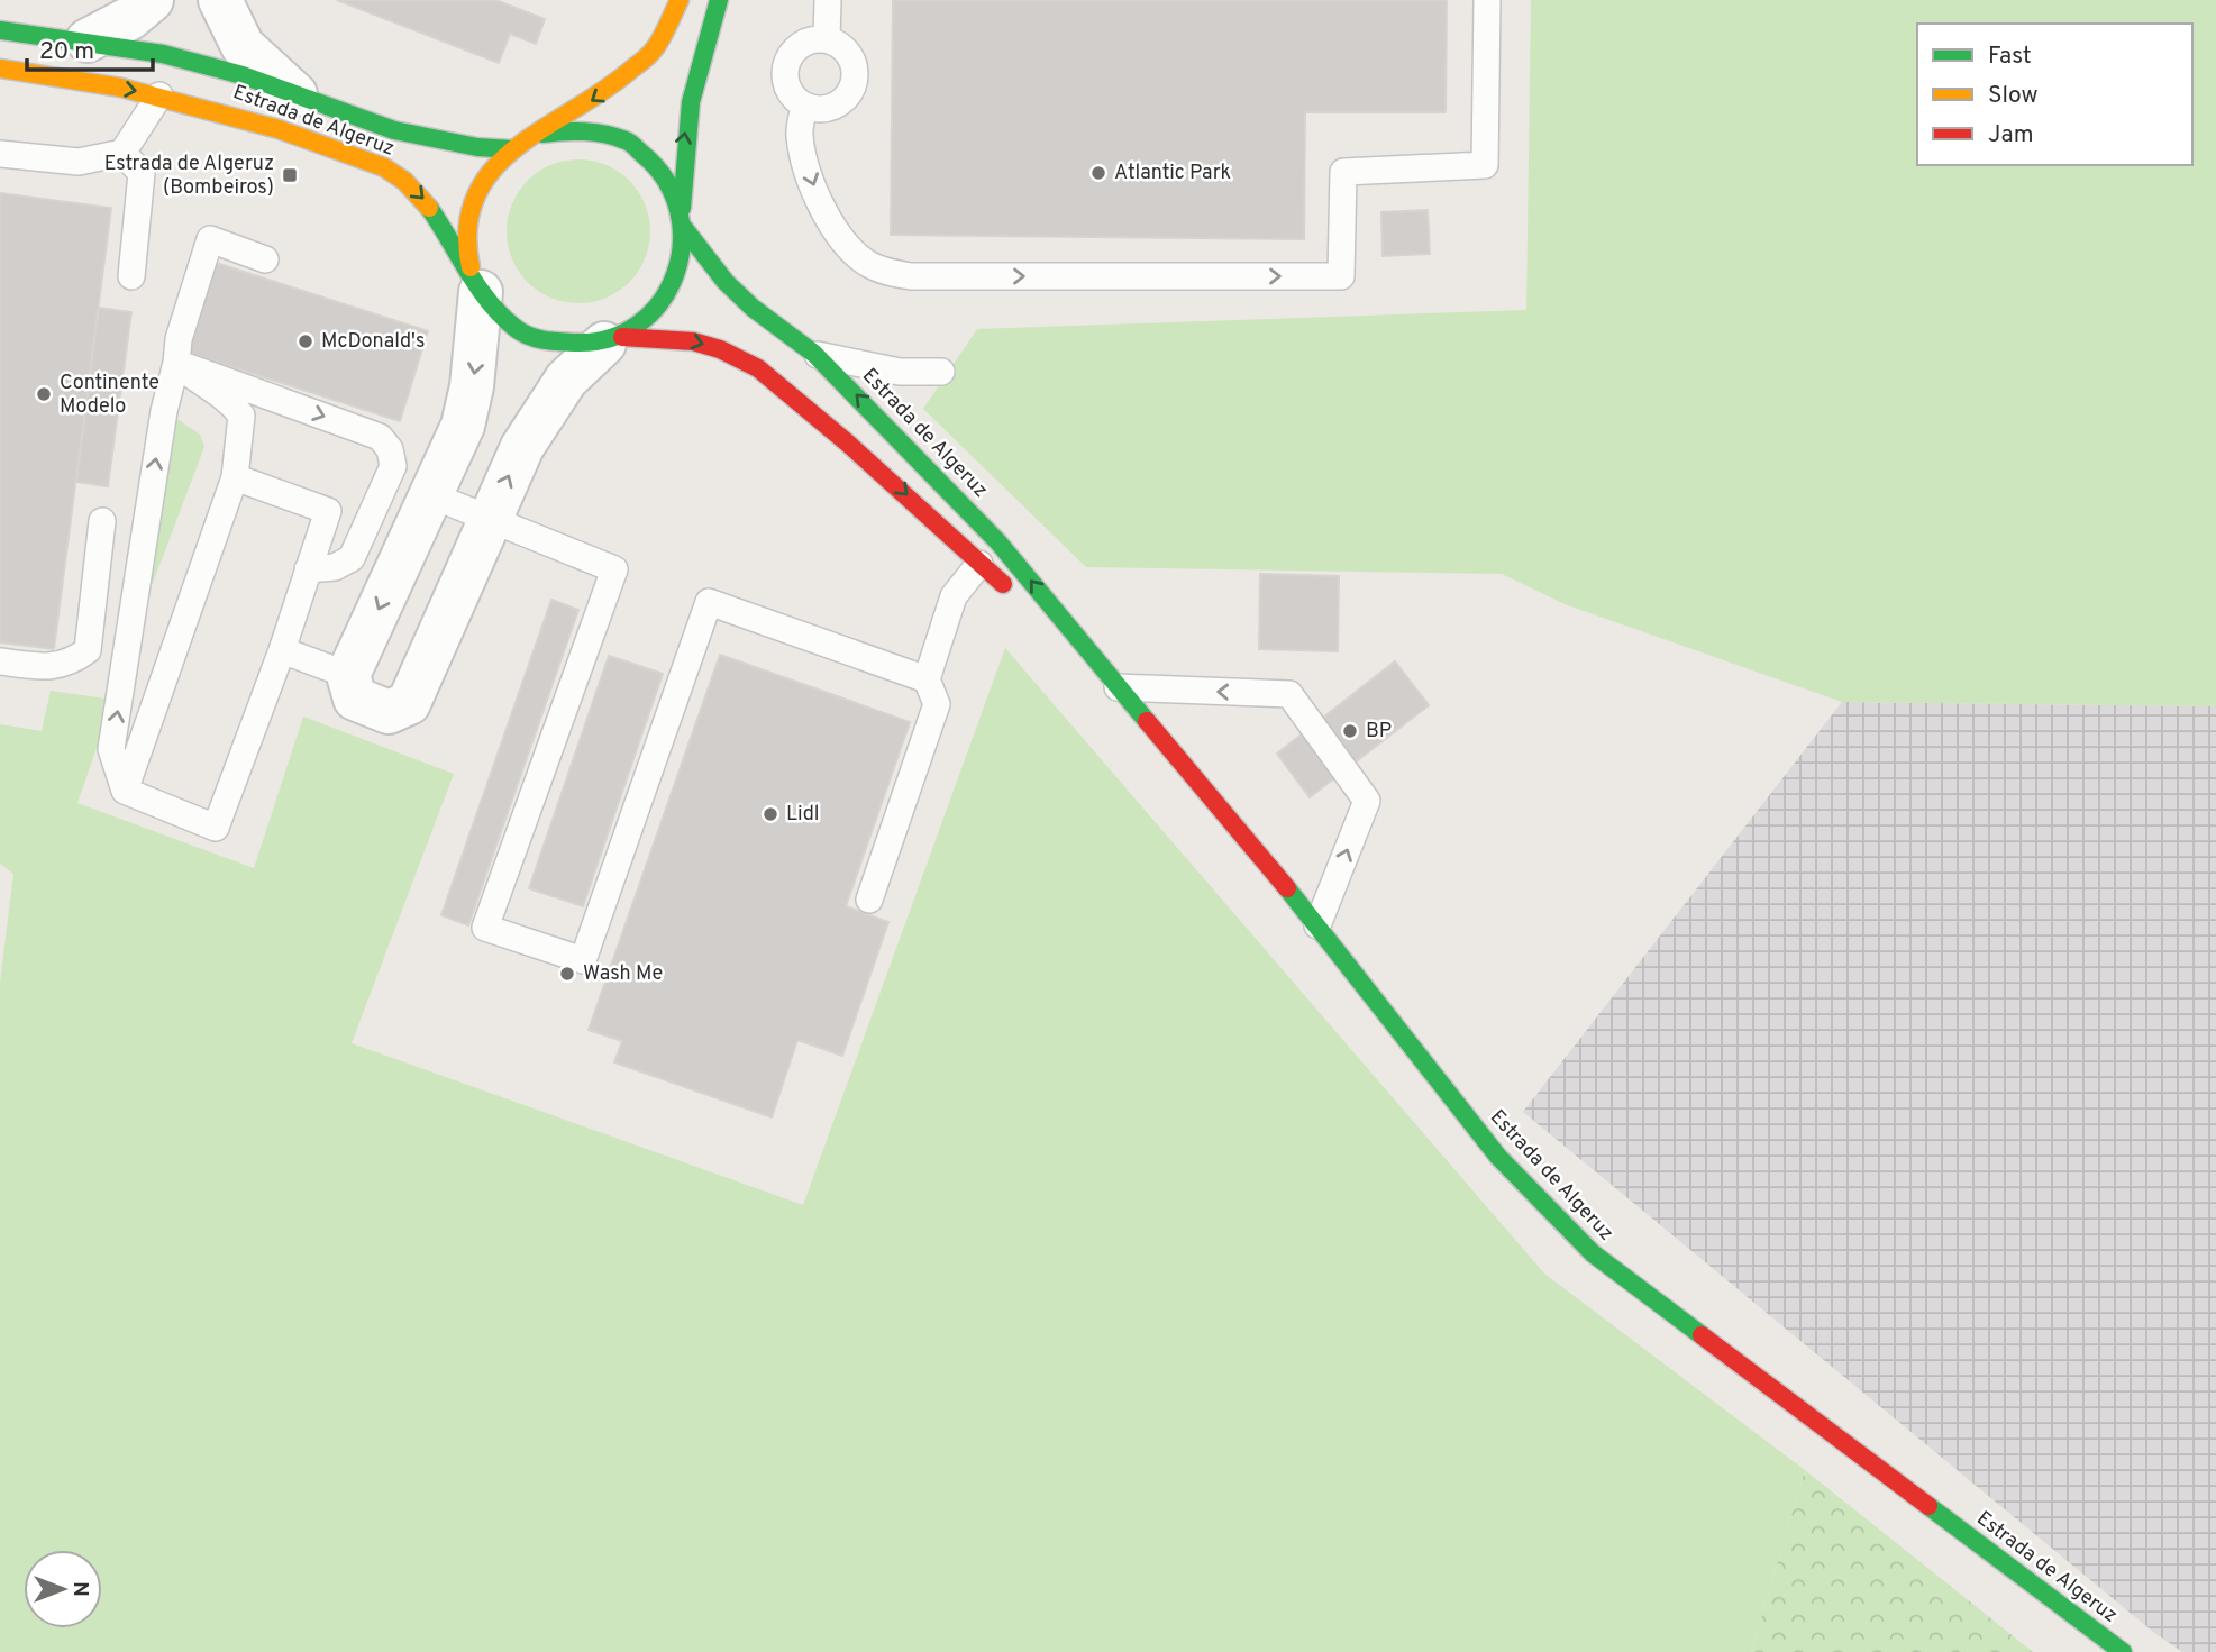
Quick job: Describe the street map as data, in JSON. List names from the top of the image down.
{
  "streets": {
    "main road": ["Estrada de Algeruz"]
  },
  "places": {
    "other": [
      "Atlantic Park",
      "McDonald's",
      "Continente Modelo",
      "BP",
      "Lidl",
      "Wash Me"
    ],
    "transit": ["Estrada de Algeruz (Bombeiros)"]
  },
  "legend": ["Fast", "Slow", "Jam"],
  "scale_bar": "20 m",
  "north": "right"
}
